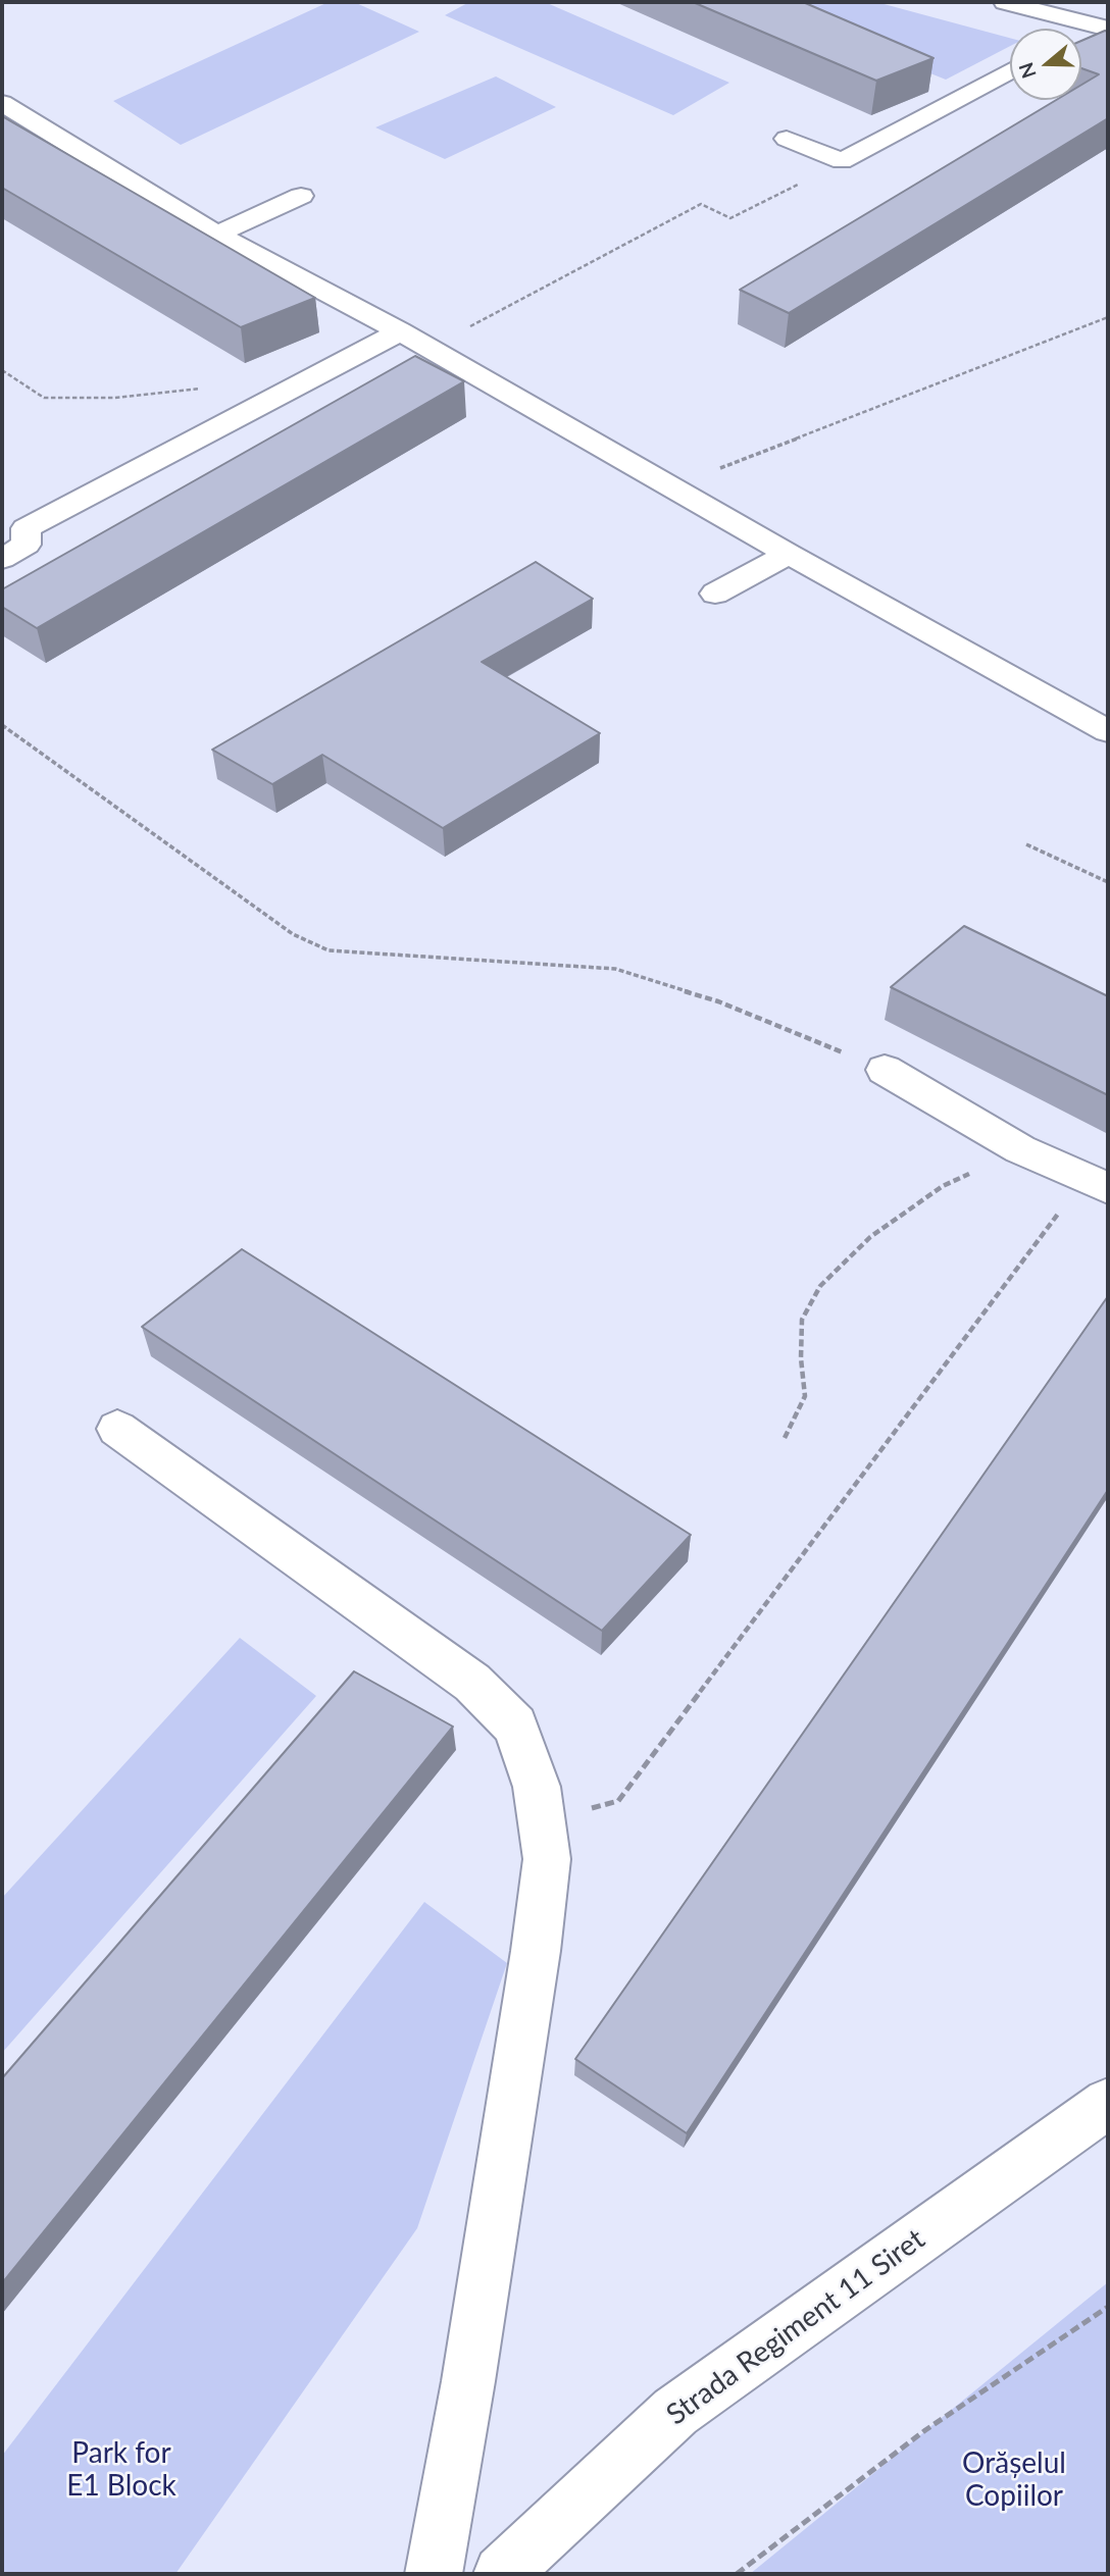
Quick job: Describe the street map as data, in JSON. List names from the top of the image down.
{
  "streets": {
    "street": ["Strada Regiment 11 Siret"]
  },
  "parks": ["Park for E1 Block", "Orășelul Copiilor"],
  "north": "left"
}
